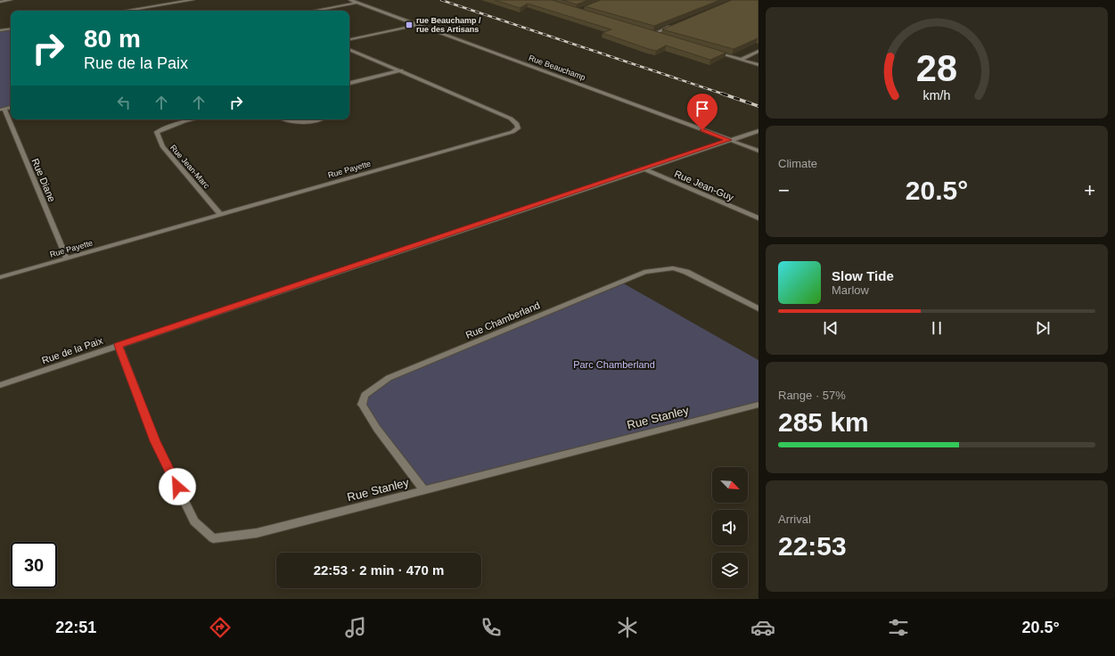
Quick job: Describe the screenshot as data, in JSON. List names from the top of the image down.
{
  "streets": {
    "street": [
      "Rue Beauchamp",
      "Rue Jean-Marc",
      "Rue Payette",
      "Rue Diane",
      "Rue Jean-Guy",
      "Rue Chamberland",
      "Rue de la Paix",
      "Rue Stanley"
    ]
  },
  "crossings": [
    ["Rue Beauchamp", "Rue de la Paix"],
    ["Rue Jean-Marc", "Rue Payette"],
    ["Rue Payette", "Rue Diane"],
    ["Rue Jean-Guy", "Rue de la Paix"],
    ["Rue Chamberland", "Rue Stanley"],
    ["Rue de la Paix", "Rue Stanley"]
  ],
  "parks": ["Parc Chamberland"],
  "places": {
    "transit": ["rue Beauchamp / rue des Artisans"]
  },
  "north": "bottom right",
  "page": {
    "turn": ["80 m", "Rue de la Paix"],
    "tile": [
      "Climate",
      ["Range · 57%", "285 km"],
      ["Arrival", "22:53"]
    ],
    "heat": ["−", "20.5°", "+"],
    "song": ["Slow Tide", "Marlow"],
    "limit": "30",
    "trip": "22:53 · 2 min · 470 m",
    "tabs": ["22:51", "20.5°"],
    "gauge": ["28", "km/h"]
  }
}
